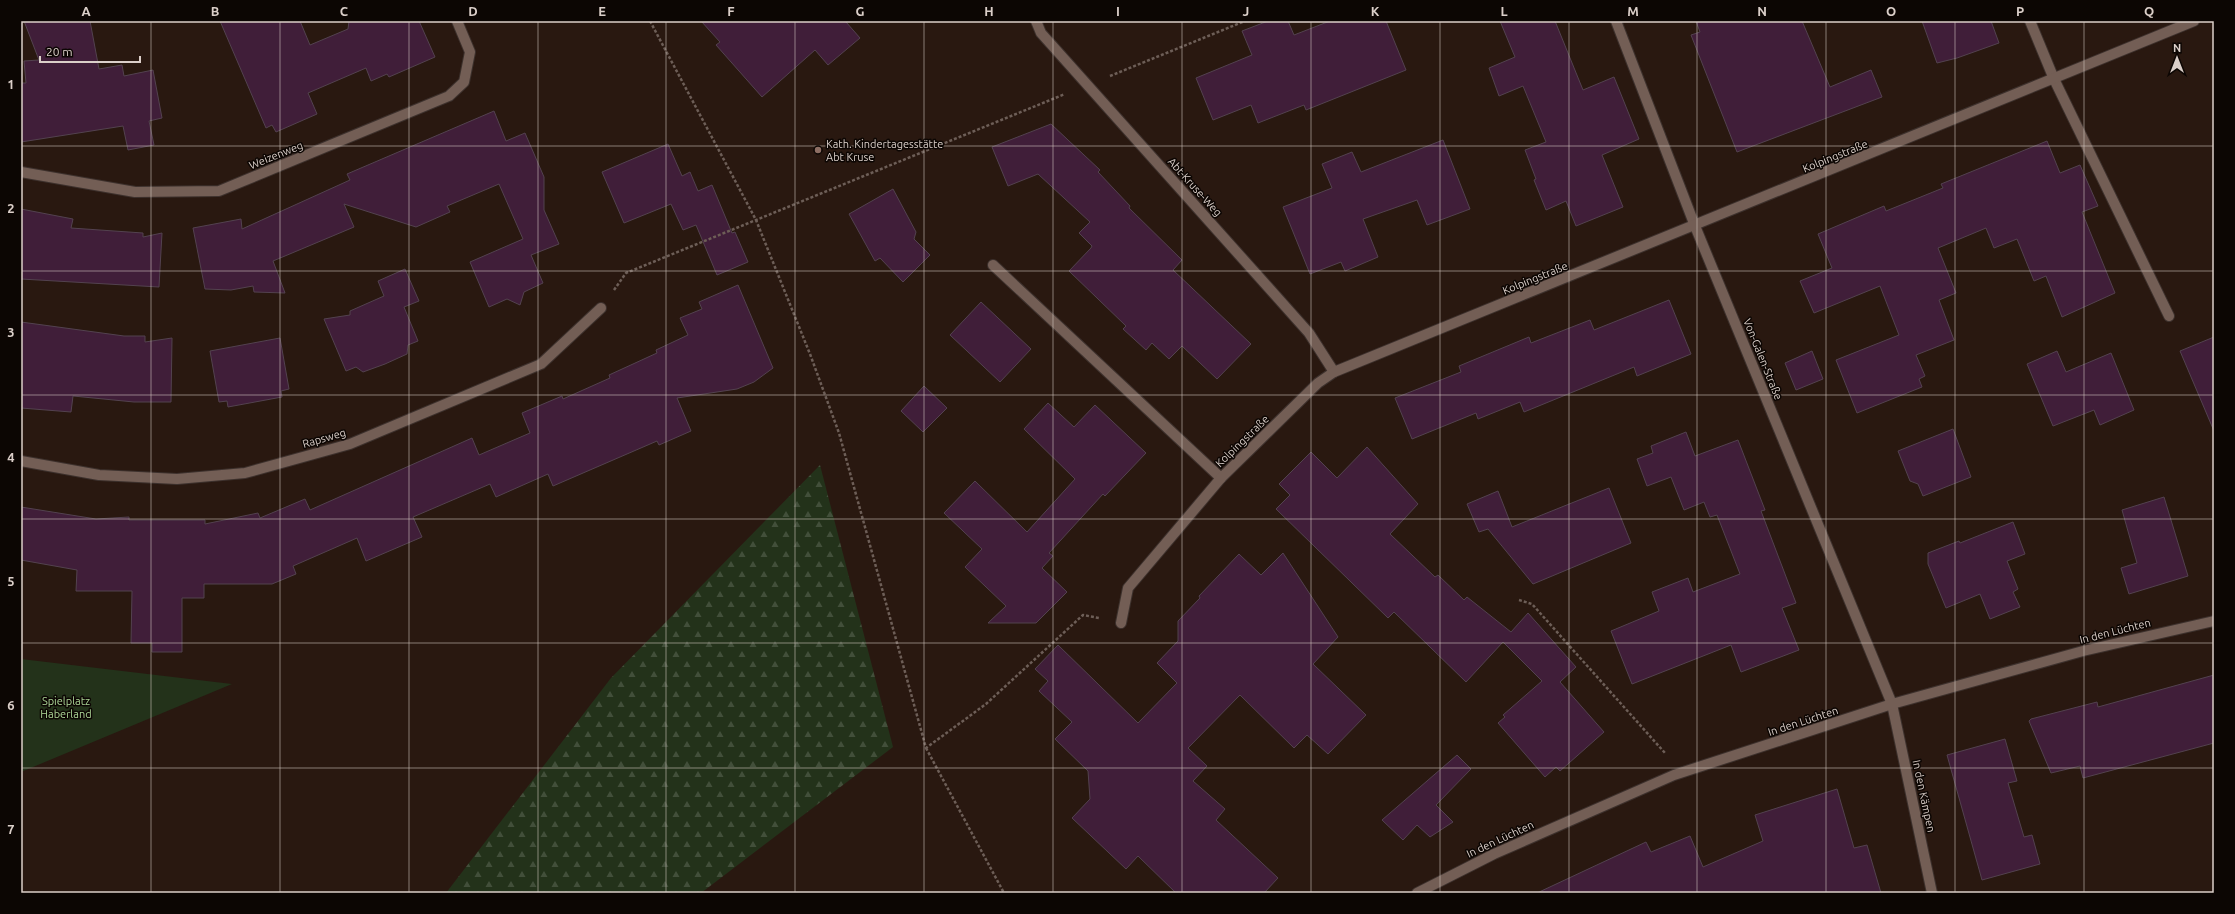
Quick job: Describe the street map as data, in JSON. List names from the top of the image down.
{
  "streets": {
    "street": [
      "Weizenweg",
      "Kolpingstraße",
      "Abt-Kruse-Weg",
      "Von-Galen-Straße",
      "Rapsweg",
      "In den Lüchten",
      "In den Kämpen"
    ]
  },
  "crossings": [
    ["Kolpingstraße", "Abt-Kruse-Weg"],
    ["Kolpingstraße", "Von-Galen-Straße"],
    ["Von-Galen-Straße", "In den Lüchten"],
    ["Von-Galen-Straße", "In den Kämpen"],
    ["In den Lüchten", "In den Kämpen"]
  ],
  "parks": ["Spielplatz Haberland"],
  "places": ["Kath. Kindertagesstätte Abt Kruse"],
  "scale_bar": "20 m",
  "north": "top",
  "grid": {
    "columns": [
      "A",
      "B",
      "C",
      "D",
      "E",
      "F",
      "G",
      "H",
      "I",
      "J",
      "K",
      "L",
      "M",
      "N",
      "O",
      "P",
      "Q"
    ],
    "rows": [
      "1",
      "2",
      "3",
      "4",
      "5",
      "6",
      "7"
    ]
  }
}
